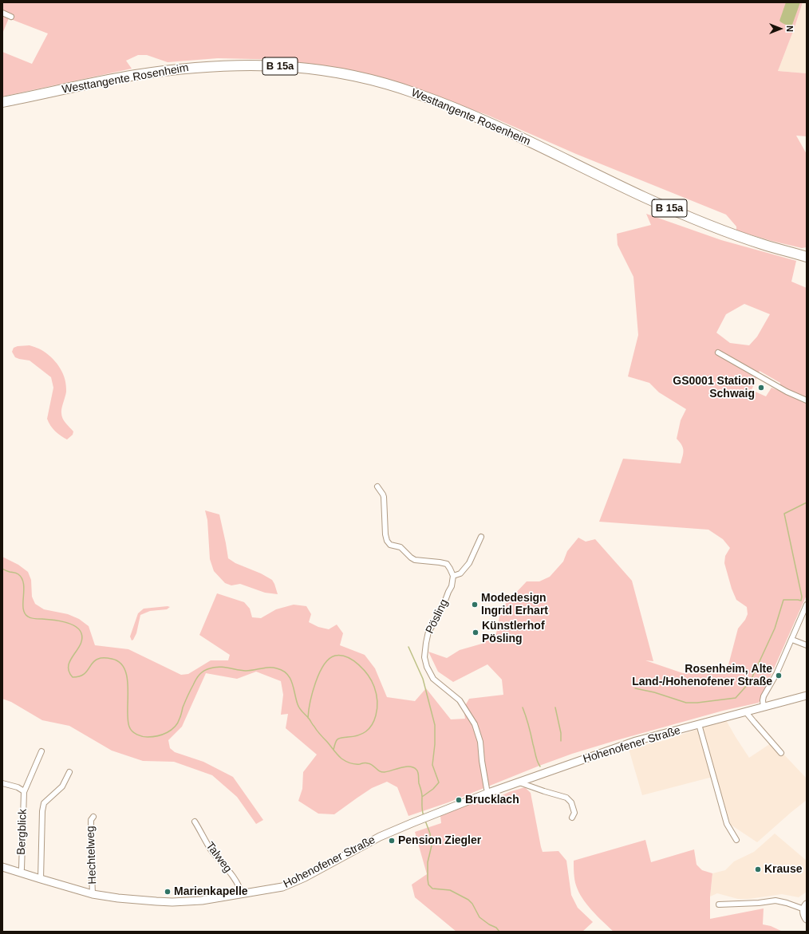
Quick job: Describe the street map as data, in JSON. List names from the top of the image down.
{
  "streets": {
    "highway": ["B 15a", "Westtangente Rosenheim"],
    "main road": ["Hohenofener Straße"],
    "street": [
      "Pösling",
      "Bergblick",
      "Hechtelweg",
      "Talweg"
    ]
  },
  "crossings": [
    ["Pösling", "Hohenofener Straße"],
    ["Hohenofener Straße", "Bergblick"],
    ["Hohenofener Straße", "Hechtelweg"],
    ["Hohenofener Straße", "Talweg"]
  ],
  "places": [
    "GS0001 Station Schwaig",
    "Modedesign Ingrid Erhart",
    "Künstlerhof Pösling",
    "Rosenheim, Alte Land-/Hohenofener Straße",
    "Brucklach",
    "Pension Ziegler",
    "Krause",
    "Marienkapelle"
  ],
  "north": "right"
}
